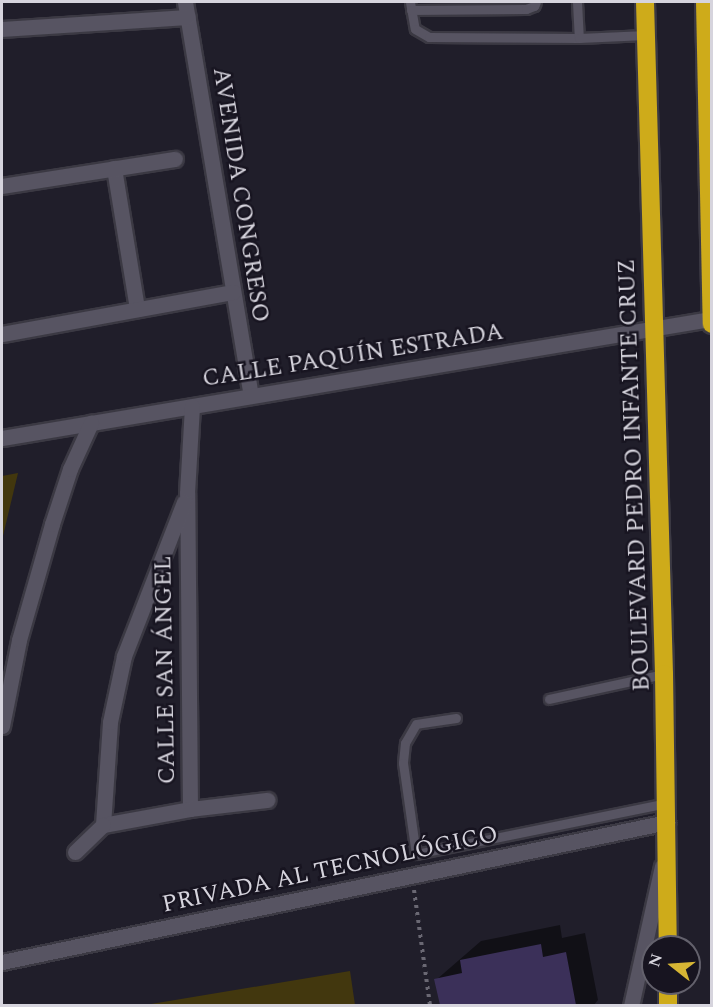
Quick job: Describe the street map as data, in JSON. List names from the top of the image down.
{
  "streets": {
    "highway": ["BOULEVARD PEDRO INFANTE CRUZ"],
    "street": [
      "AVENIDA CONGRESO",
      "CALLE PAQUÍN ESTRADA",
      "CALLE SAN ÁNGEL",
      "PRIVADA AL TECNOLÓGICO"
    ]
  },
  "crossings": [
    ["AVENIDA CONGRESO", "CALLE PAQUÍN ESTRADA"],
    ["CALLE PAQUÍN ESTRADA", "BOULEVARD PEDRO INFANTE CRUZ"],
    ["CALLE PAQUÍN ESTRADA", "CALLE SAN ÁNGEL"],
    ["BOULEVARD PEDRO INFANTE CRUZ", "PRIVADA AL TECNOLÓGICO"]
  ],
  "north": "left"
}
